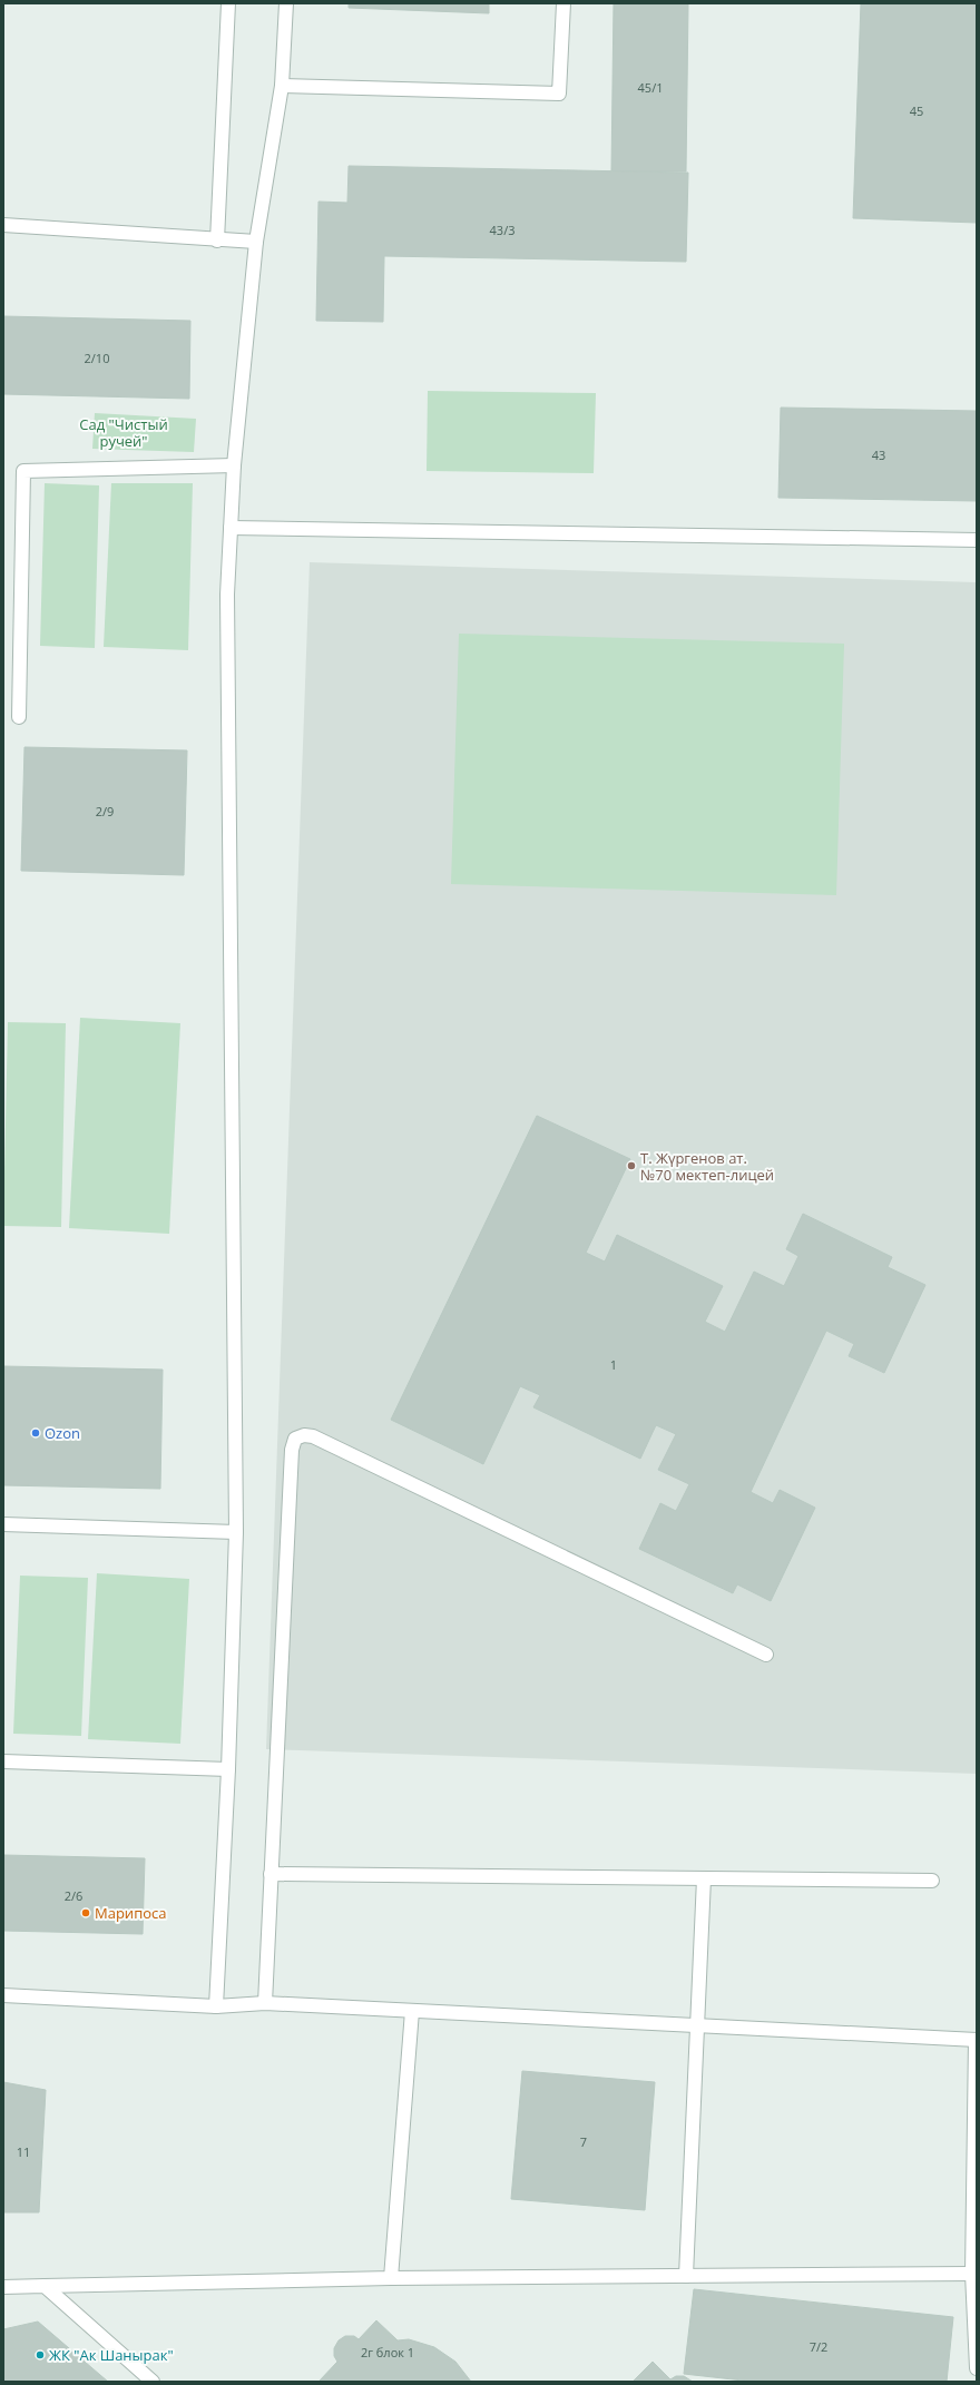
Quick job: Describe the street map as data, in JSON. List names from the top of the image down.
{
  "parks": ["Сад \"Чистый ручей\""],
  "places": [
    "Т. Жүргенов ат. №70 мектеп-лицей",
    "Ozon",
    "Марипоса",
    "ЖК \"Ак Шанырак\""
  ],
  "house_numbers": [
    "45/1",
    "45",
    "43/3",
    "2/10",
    "43",
    "2/9",
    "1",
    "2/6",
    "7",
    "11",
    "7/2",
    "2г блок 1"
  ]
}
